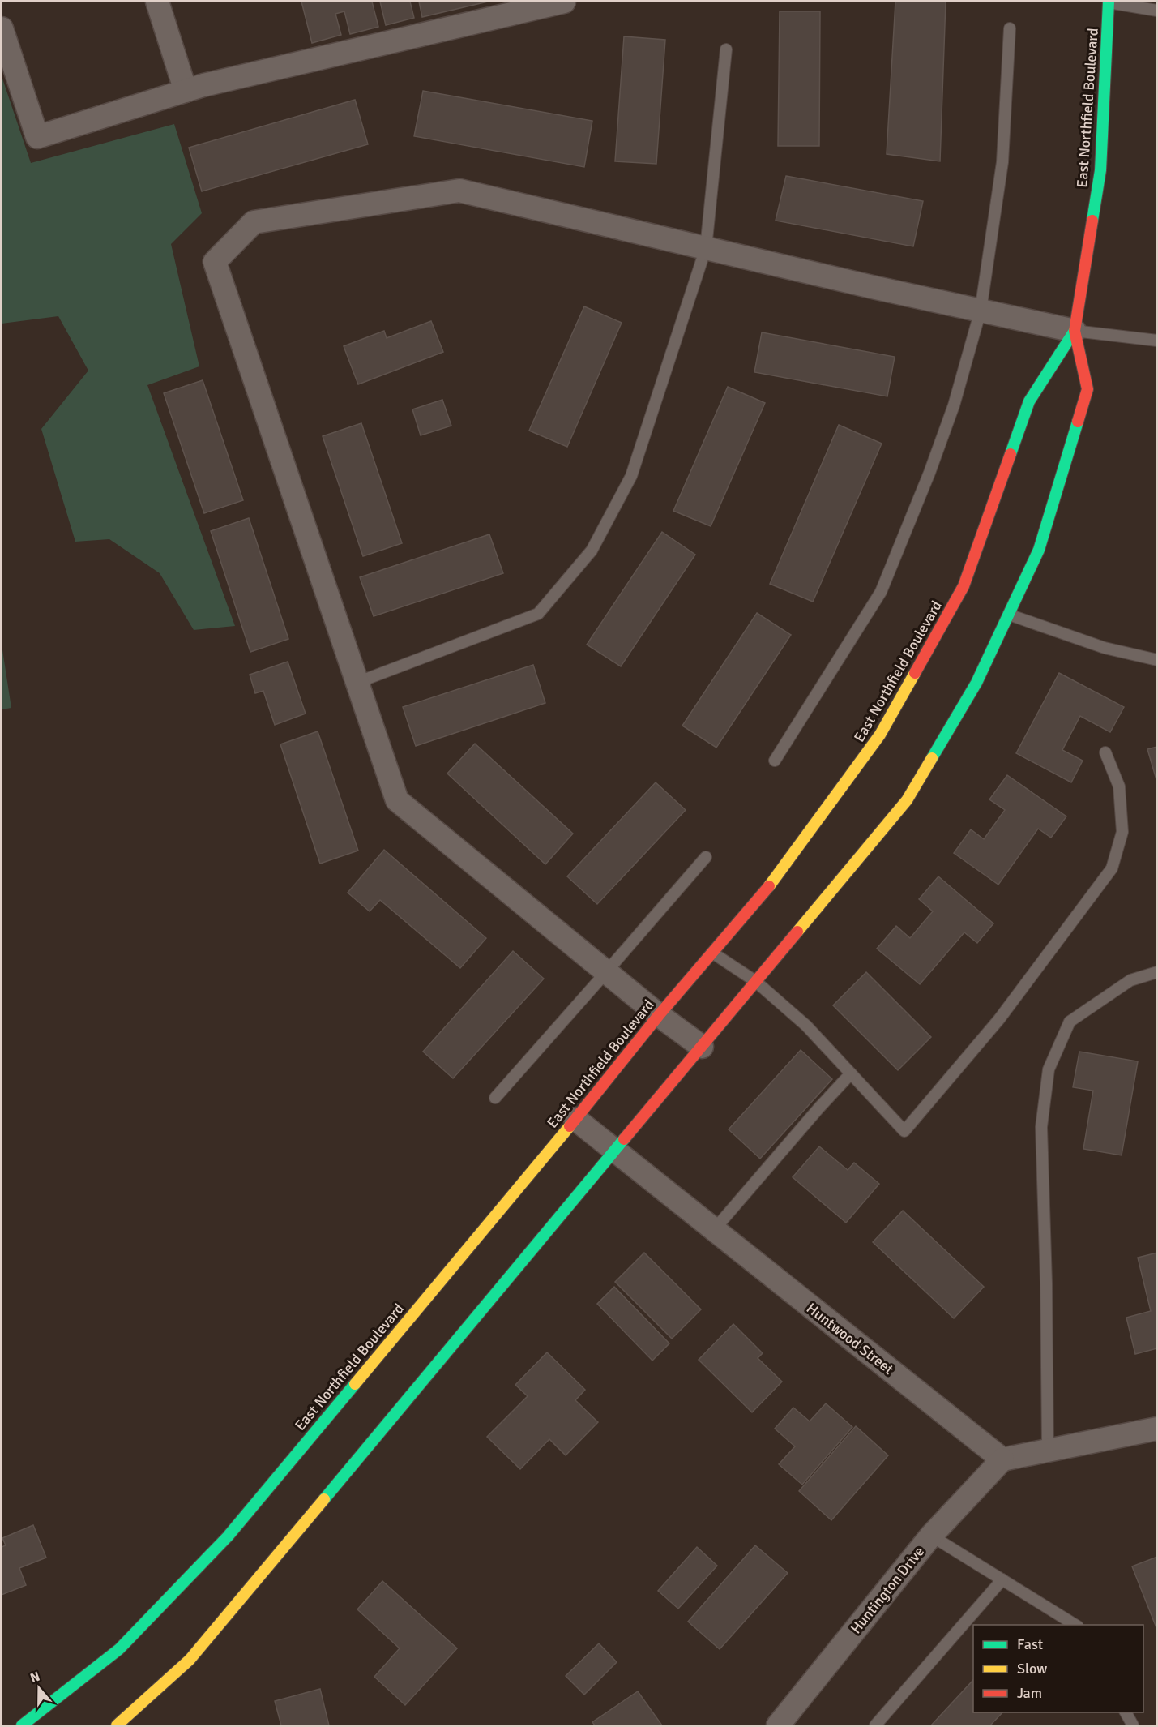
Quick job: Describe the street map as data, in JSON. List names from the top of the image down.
{
  "streets": {
    "main road": ["East Northfield Boulevard"],
    "street": ["Huntwood Street", "Huntington Drive"]
  },
  "crossings": [
    ["East Northfield Boulevard", "Huntwood Street"],
    ["Huntwood Street", "Huntington Drive"]
  ],
  "legend": ["Fast", "Slow", "Jam"],
  "north": "top"
}
